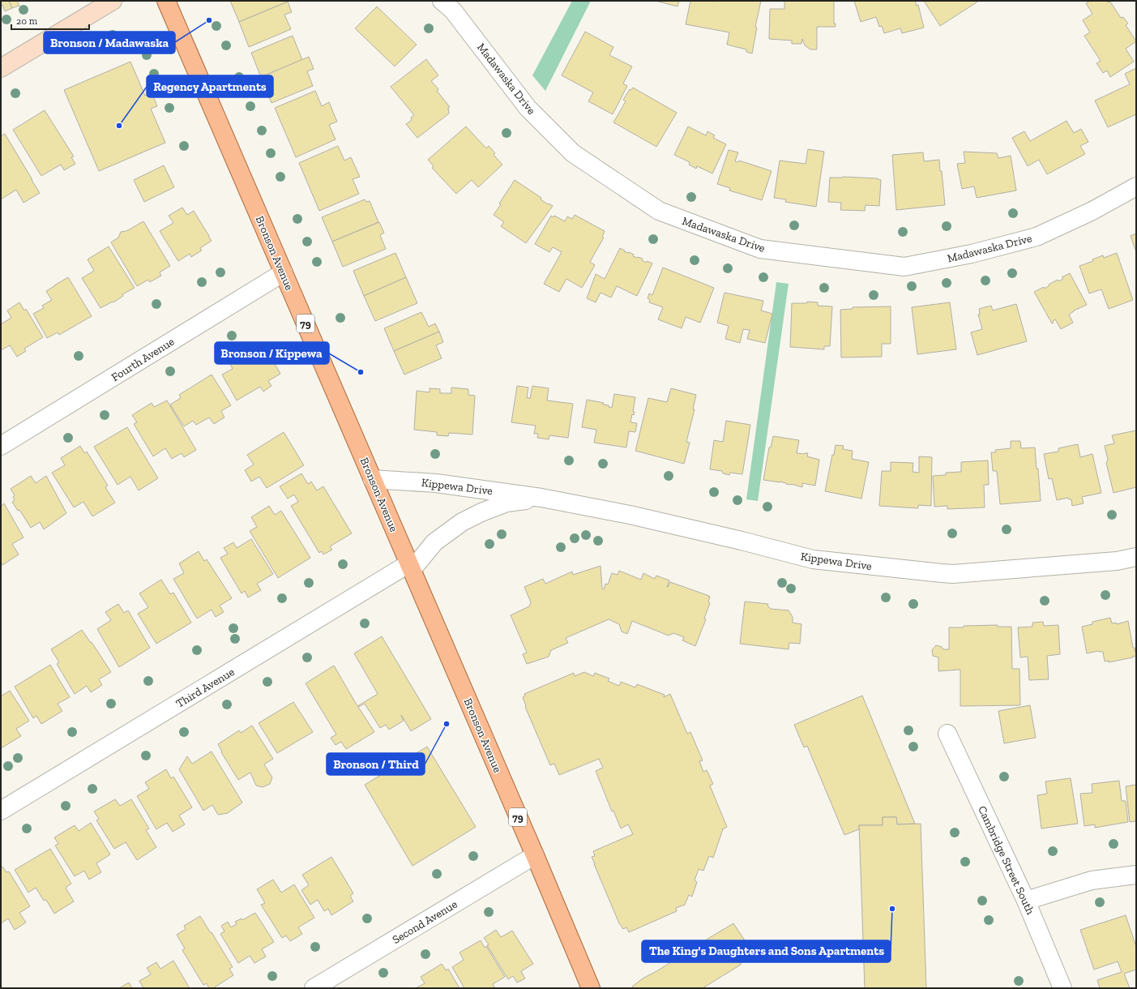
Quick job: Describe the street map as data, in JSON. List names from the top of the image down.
{
  "streets": {
    "main road": ["Bronson Avenue", "79"],
    "street": [
      "Madawaska Drive",
      "Fourth Avenue",
      "Kippewa Drive",
      "Third Avenue",
      "Cambridge Street South",
      "Second Avenue"
    ]
  },
  "crossings": [
    ["Bronson Avenue", "Fourth Avenue"],
    ["Bronson Avenue", "Kippewa Drive"],
    ["Bronson Avenue", "Third Avenue"],
    ["Bronson Avenue", "Second Avenue"],
    ["Kippewa Drive", "Third Avenue"]
  ],
  "places": [
    "Bronson / Madawaska",
    "Regency Apartments",
    "Bronson / Kippewa",
    "Bronson / Third",
    "The King's Daughters and Sons Apartments"
  ],
  "scale_bar": "20 m"
}
